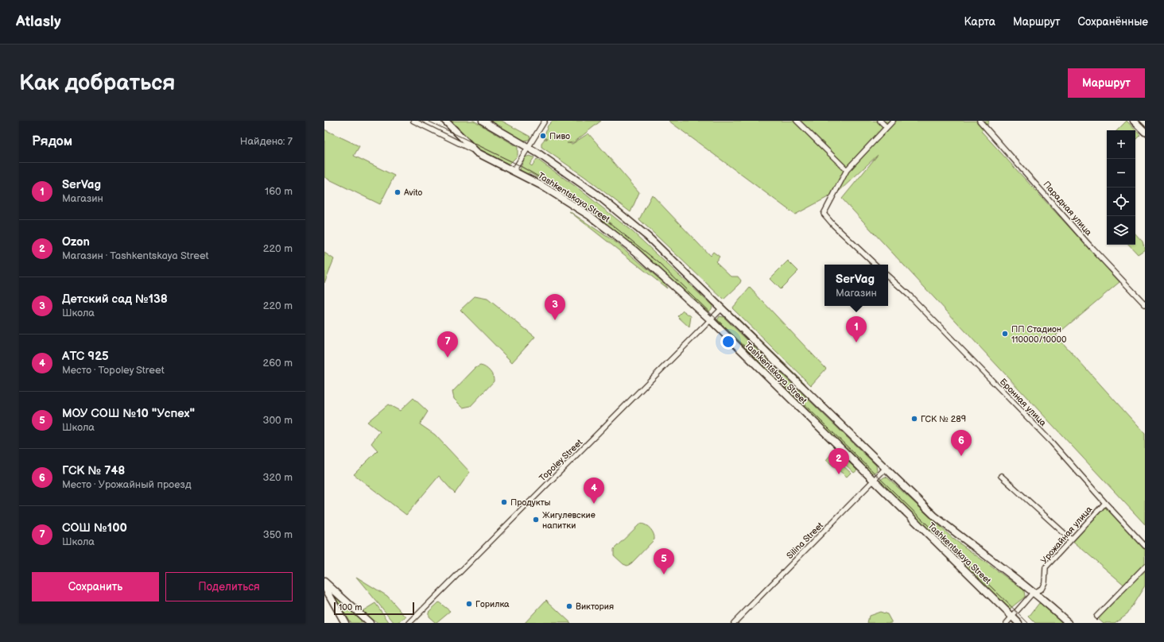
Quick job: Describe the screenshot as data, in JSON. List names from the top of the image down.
{
  "streets": {
    "main road": ["Tashkentskaya Street"],
    "street": [
      "Парадная улица",
      "Бронная улица",
      "Topoley Street",
      "Урожайная улица",
      "Silina Street"
    ]
  },
  "crossings": [
    ["Tashkentskaya Street", "Topoley Street"],
    ["Tashkentskaya Street", "Урожайная улица"],
    ["Tashkentskaya Street", "Silina Street"],
    ["Бронная улица", "Урожайная улица"]
  ],
  "places": [
    "Пиво",
    "Avito",
    "ПП Стадион 110000/10000",
    "ГСК № 289",
    "Продукты",
    "Жигулевские напитки",
    "Горилка",
    "Виктория"
  ],
  "scale_bar": "100 m",
  "page": {
    "header": "Atlasly",
    "nav": ["Карта", "Маршрут", "Сохранённые"],
    "buttons": [
      "Маршрут",
      ["Сохранить", "Поделиться"]
    ],
    "title": "Как добраться",
    "heading": ["Рядом", "Найдено: 7"],
    "map_buttons": ["+", "−"],
    "list": [
      {
        "mark": "1",
        "name": "SerVag",
        "note": "Магазин",
        "value": "160 m"
      },
      {
        "mark": "2",
        "name": "Ozon",
        "note": "Магазин · Tashkentskaya Street",
        "value": "220 m"
      },
      {
        "mark": "3",
        "name": "Детский сад №138",
        "note": "Школа",
        "value": "220 m"
      },
      {
        "mark": "4",
        "name": "АТС 925",
        "note": "Место · Topoley Street",
        "value": "260 m"
      },
      {
        "mark": "5",
        "name": "МОУ СОШ №10 \"Успех\"",
        "note": "Школа",
        "value": "300 m"
      },
      {
        "mark": "6",
        "name": "ГСК № 748",
        "note": "Место · Урожайный проезд",
        "value": "320 m"
      },
      {
        "mark": "7",
        "name": "СОШ №100",
        "note": "Школа",
        "value": "350 m"
      }
    ],
    "popup": ["SerVag", "Магазин"],
    "pins": [
      "3",
      "1",
      "7",
      "6",
      "2",
      "4",
      "5"
    ],
    "scale": "100 m"
  }
}
